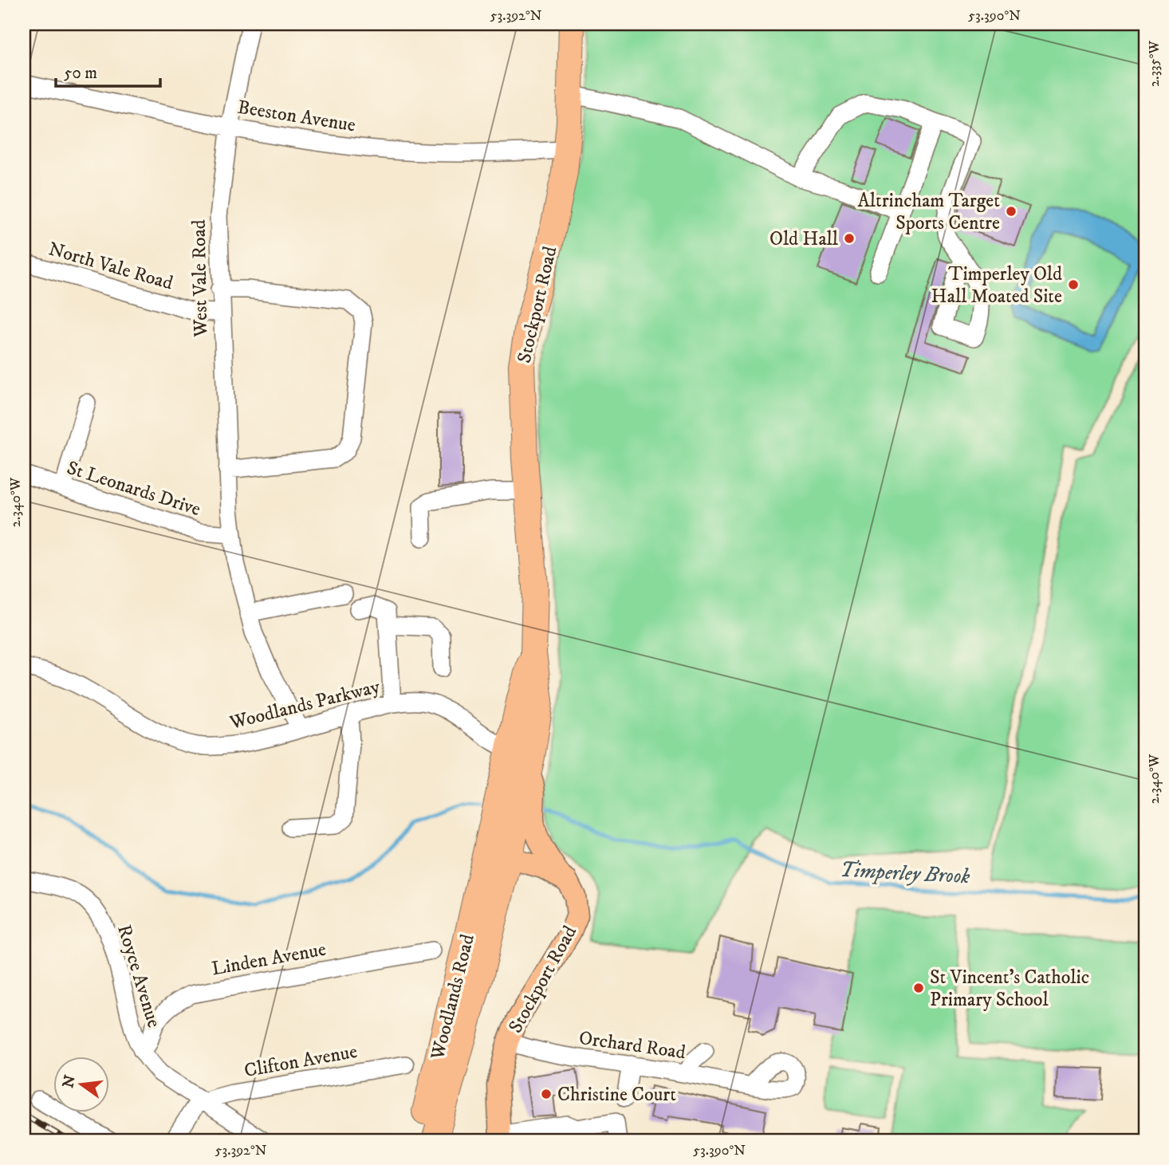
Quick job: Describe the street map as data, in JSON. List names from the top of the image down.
{
  "streets": {
    "highway": ["Stockport Road", "Woodlands Road"],
    "street": [
      "Beeston Avenue",
      "North Vale Road",
      "West Vale Road",
      "St Leonards Drive",
      "Woodlands Parkway",
      "Linden Avenue",
      "Royce Avenue",
      "Orchard Road",
      "Clifton Avenue"
    ]
  },
  "crossings": [
    ["Beeston Avenue", "West Vale Road"],
    ["Beeston Avenue", "Stockport Road"],
    ["North Vale Road", "West Vale Road"],
    ["West Vale Road", "St Leonards Drive"],
    ["West Vale Road", "Woodlands Parkway"],
    ["Stockport Road", "Woodlands Parkway"],
    ["Stockport Road", "Woodlands Road"],
    ["Stockport Road", "Orchard Road"],
    ["Linden Avenue", "Royce Avenue"],
    ["Royce Avenue", "Clifton Avenue"]
  ],
  "water": ["Timperley Brook"],
  "places": [
    "Altrincham Target Sports Centre",
    "Old Hall",
    "Timperley Old Hall Moated Site",
    "St Vincent's Catholic Primary School",
    "Christine Court"
  ],
  "scale_bar": "50 m",
  "north": "left",
  "coordinates": [
    "53.392°N",
    "53.390°N",
    "2.335°W",
    "2.340°W"
  ]
}
